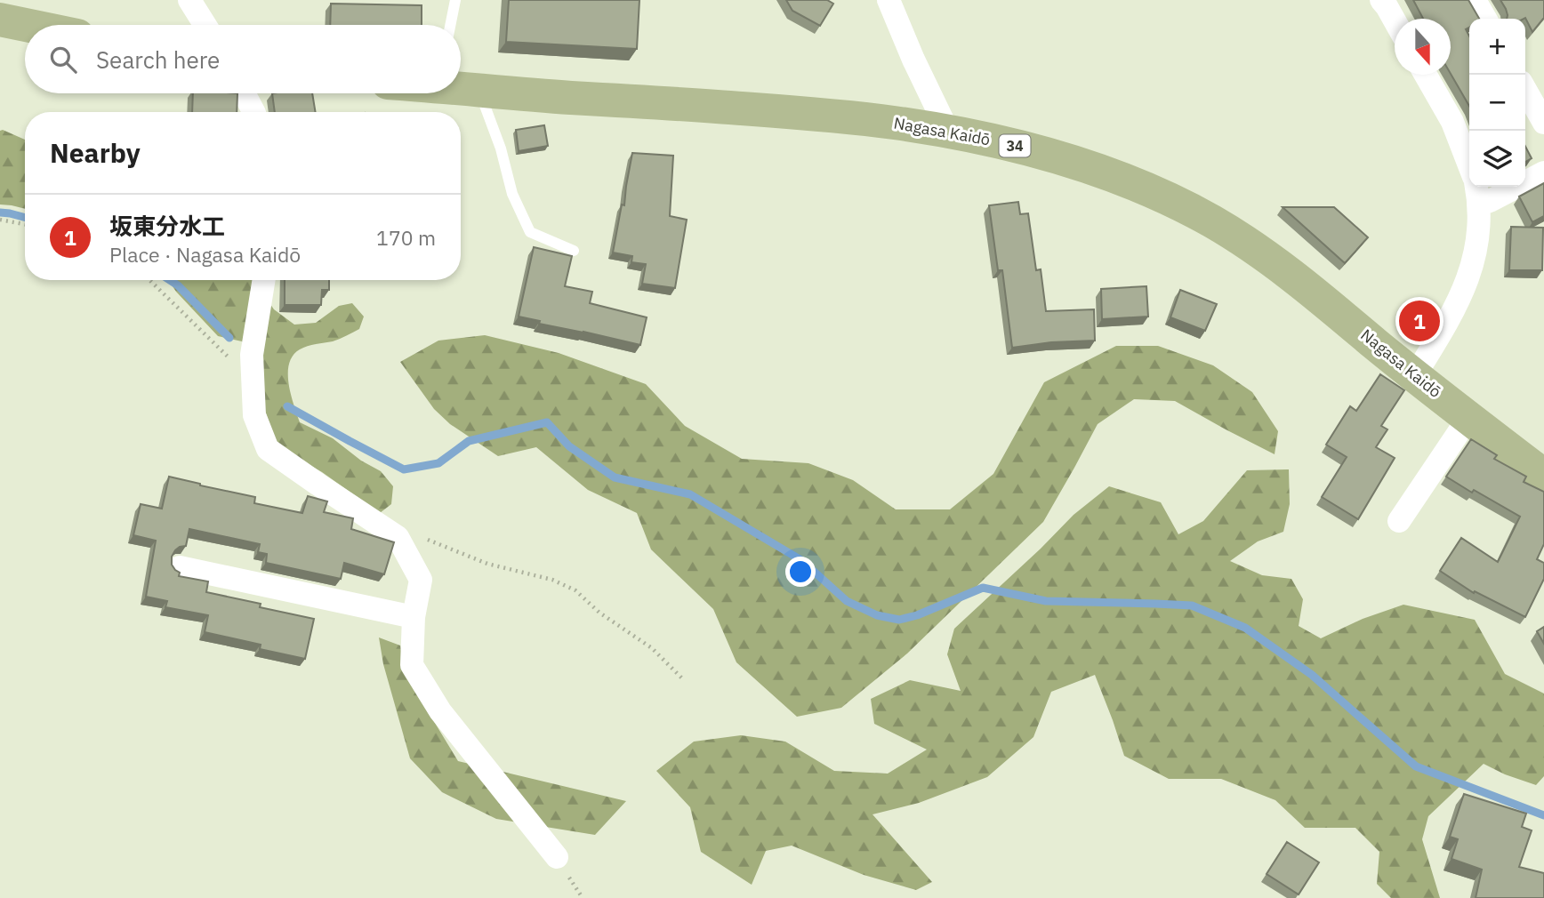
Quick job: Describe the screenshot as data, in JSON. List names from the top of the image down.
{
  "streets": {
    "main road": ["Nagasa Kaidō", "34"]
  },
  "north": "bottom",
  "page": {
    "map_buttons": ["+", "−"],
    "search": "Search here",
    "heading": "Nearby",
    "list": [
      {
        "mark": "1",
        "name": "坂東分水工",
        "note": "Place · Nagasa Kaidō",
        "value": "170 m"
      }
    ],
    "pins": "1"
  }
}
